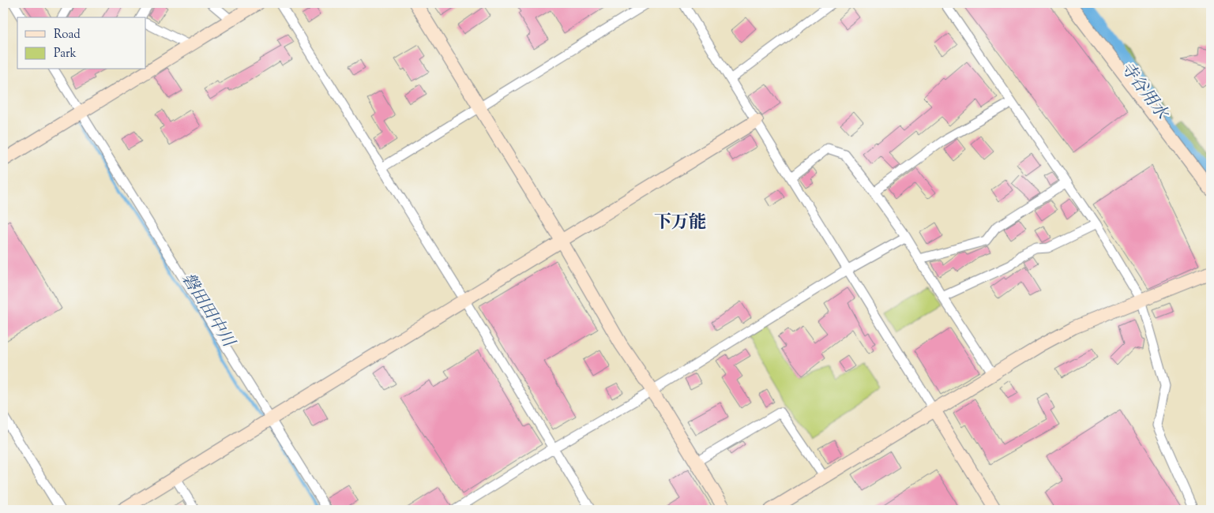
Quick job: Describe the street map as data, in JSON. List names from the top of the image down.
{
  "districts": ["下万能"],
  "water": ["寺谷用水", "磐田田中川"],
  "legend": ["Road", "Park"]
}
